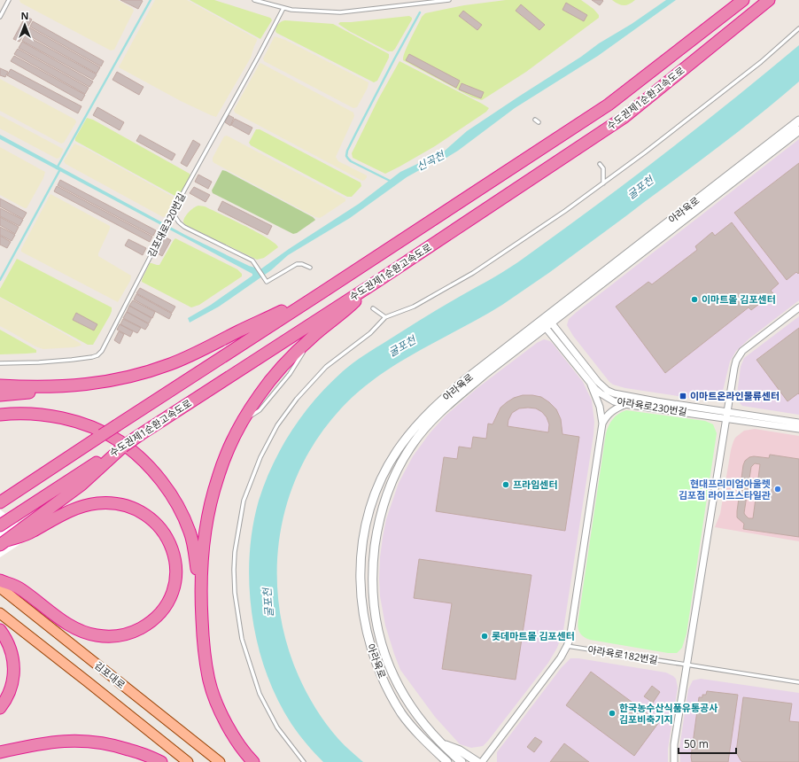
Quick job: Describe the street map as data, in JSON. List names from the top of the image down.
{
  "streets": {
    "highway": ["수도권제1순환고속도로"],
    "main road": ["김포대로"],
    "street": ["아라육로", "아라육로230번길"],
    "lane": ["김포대로320번길", "아라육로182번길"]
  },
  "crossings": [
    ["아라육로", "아라육로230번길"]
  ],
  "water": ["신곡천", "굴포천"],
  "places": {
    "other": [
      "이마트몰 김포센터",
      "프라임센터",
      "현대프리미엄아울렛 김포점 라이프스타일관",
      "롯데마트몰 김포센터",
      "한국농수산식품유통공사 김포비축기지"
    ],
    "transit": ["이마트온라인물류센터"]
  },
  "scale_bar": "50 m",
  "north": "top"
}
